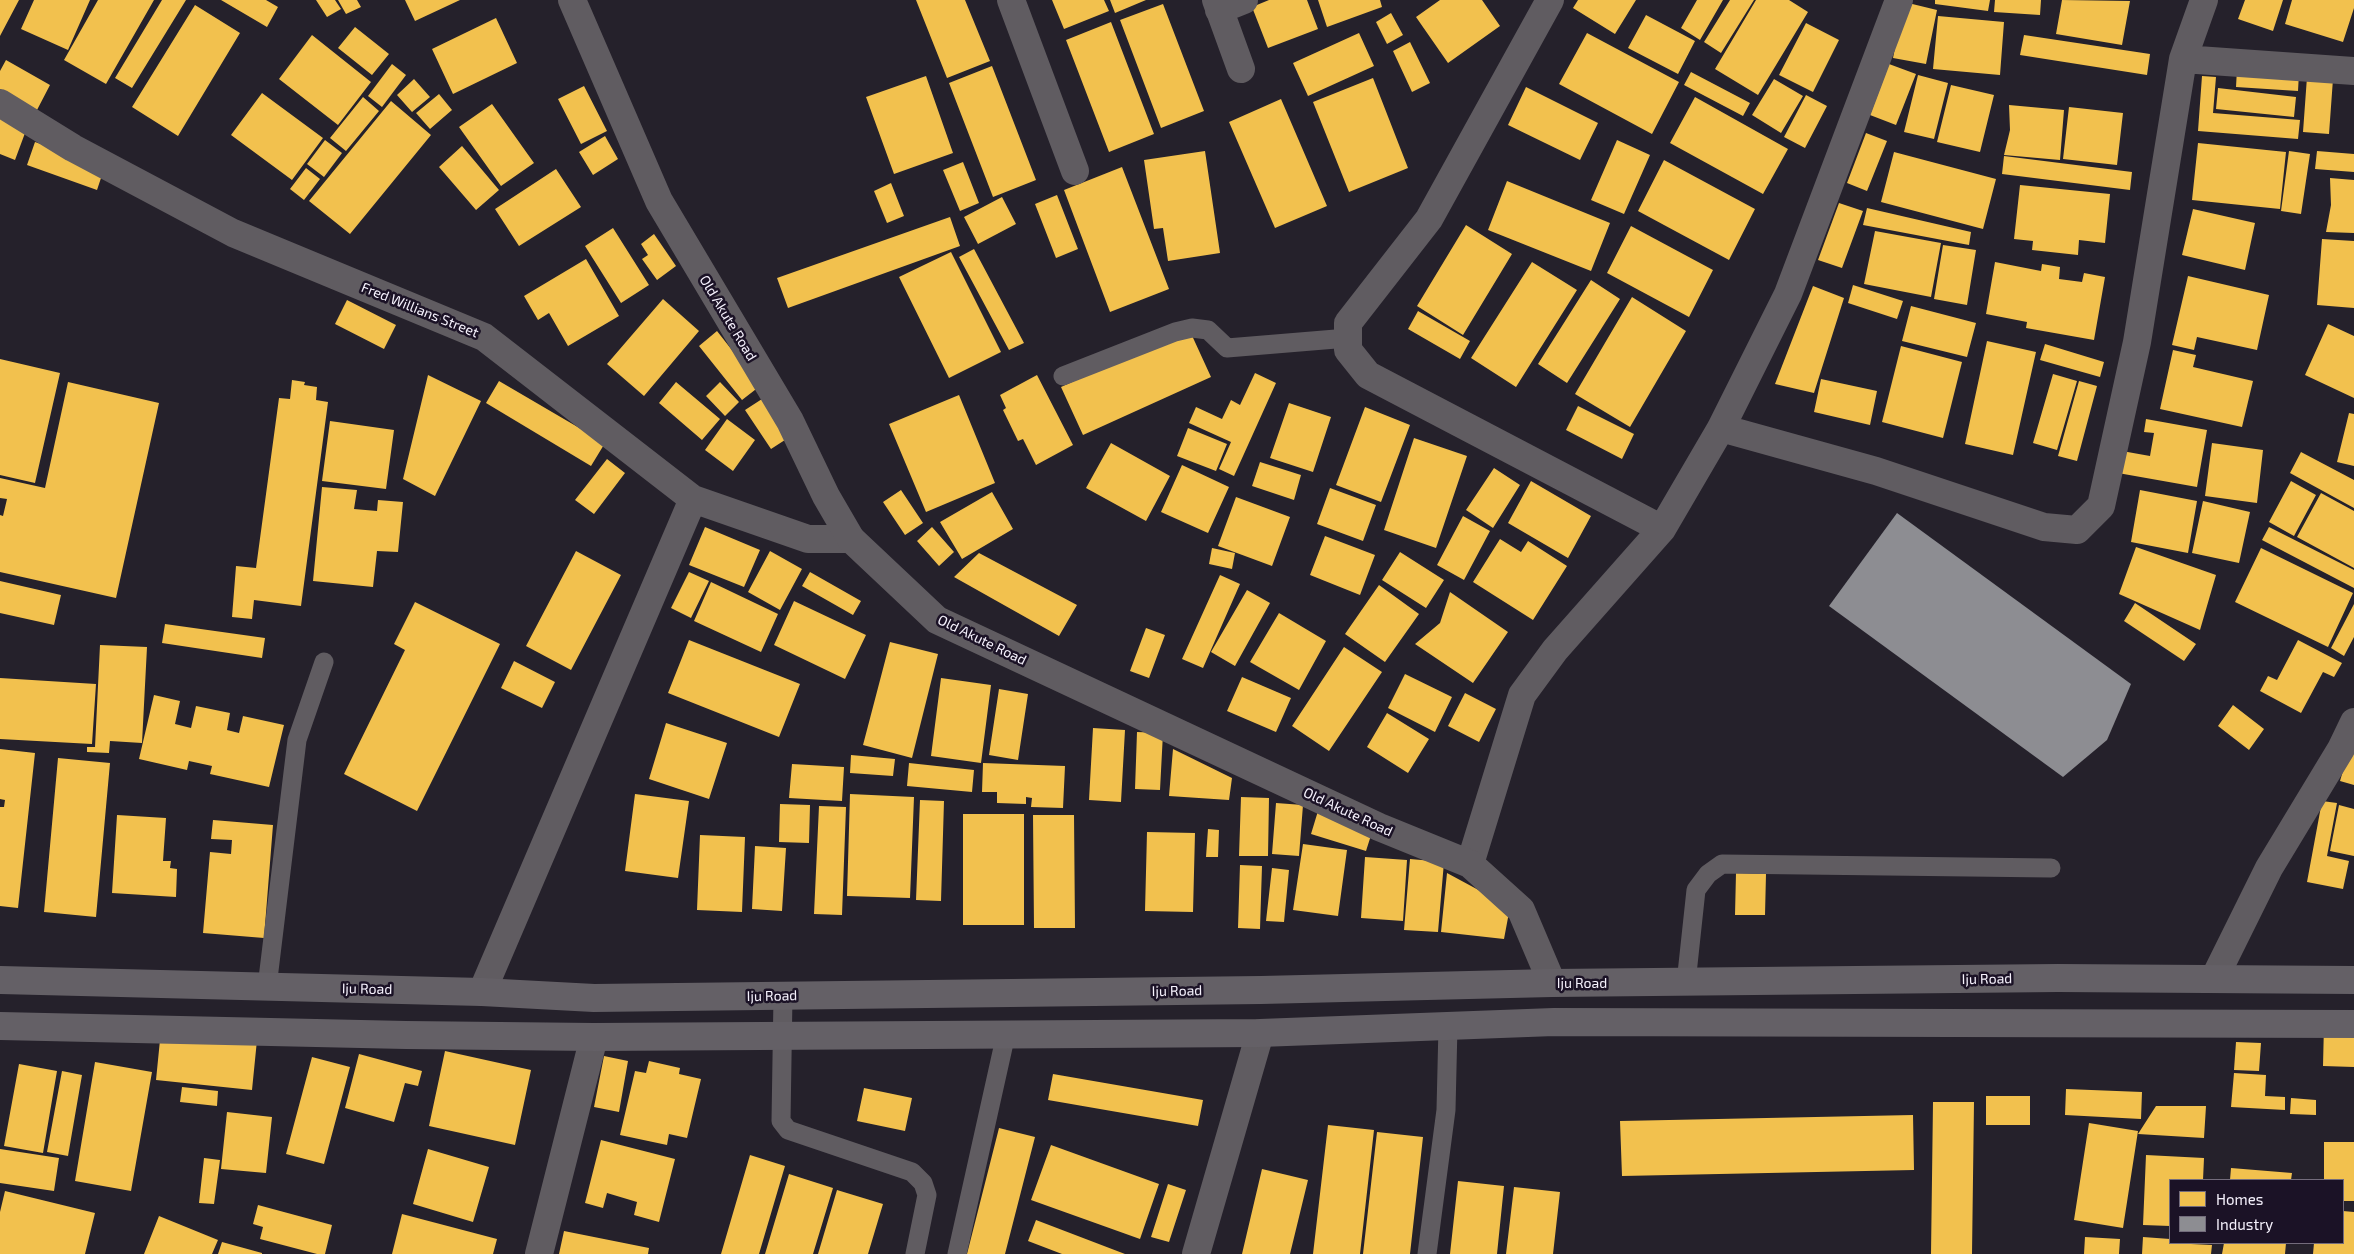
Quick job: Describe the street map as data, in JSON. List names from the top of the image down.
{
  "streets": {
    "main road": ["Iju Road"],
    "street": ["Fred Willians Street", "Old Akute Road"]
  },
  "crossings": [
    ["Fred Willians Street", "Old Akute Road"],
    ["Old Akute Road", "Iju Road"]
  ],
  "legend": ["Homes", "Industry"]
}
